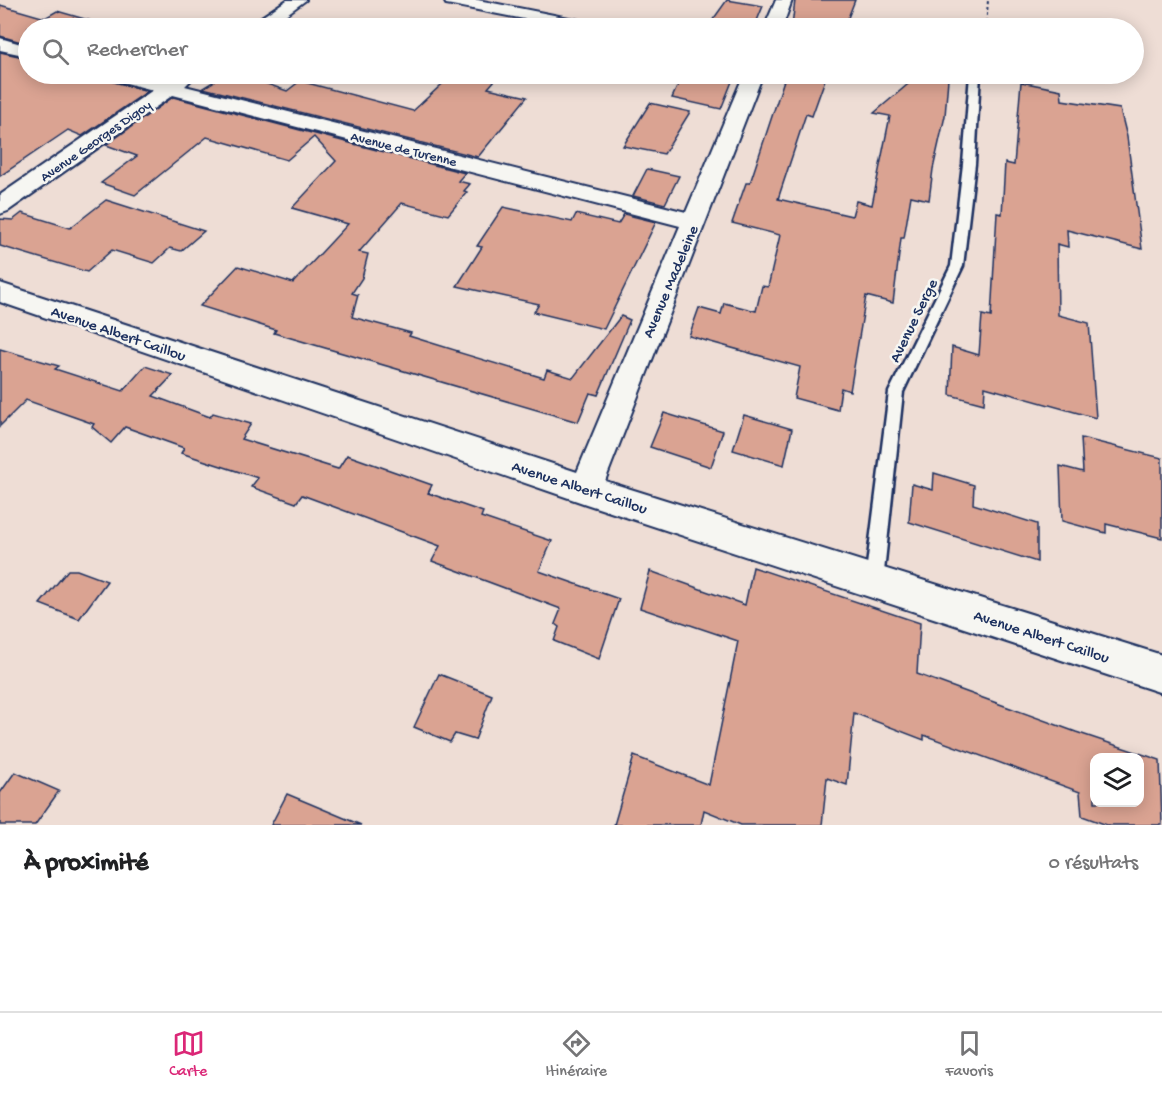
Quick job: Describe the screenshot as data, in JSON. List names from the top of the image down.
{
  "streets": {
    "street": [
      "Avenue Georges Digoy",
      "Avenue de Turenne",
      "Avenue Madeleine",
      "Avenue Albert Caillou"
    ],
    "lane": ["Avenue Serge"]
  },
  "crossings": [
    ["Avenue Georges Digoy", "Avenue de Turenne"],
    ["Avenue de Turenne", "Avenue Madeleine"],
    ["Avenue Madeleine", "Avenue Albert Caillou"],
    ["Avenue Serge", "Avenue Albert Caillou"]
  ],
  "page": {
    "search": "Rechercher",
    "heading": ["À proximité", "0 résultats"],
    "nav": ["Carte", "Itinéraire", "Favoris"]
  }
}
